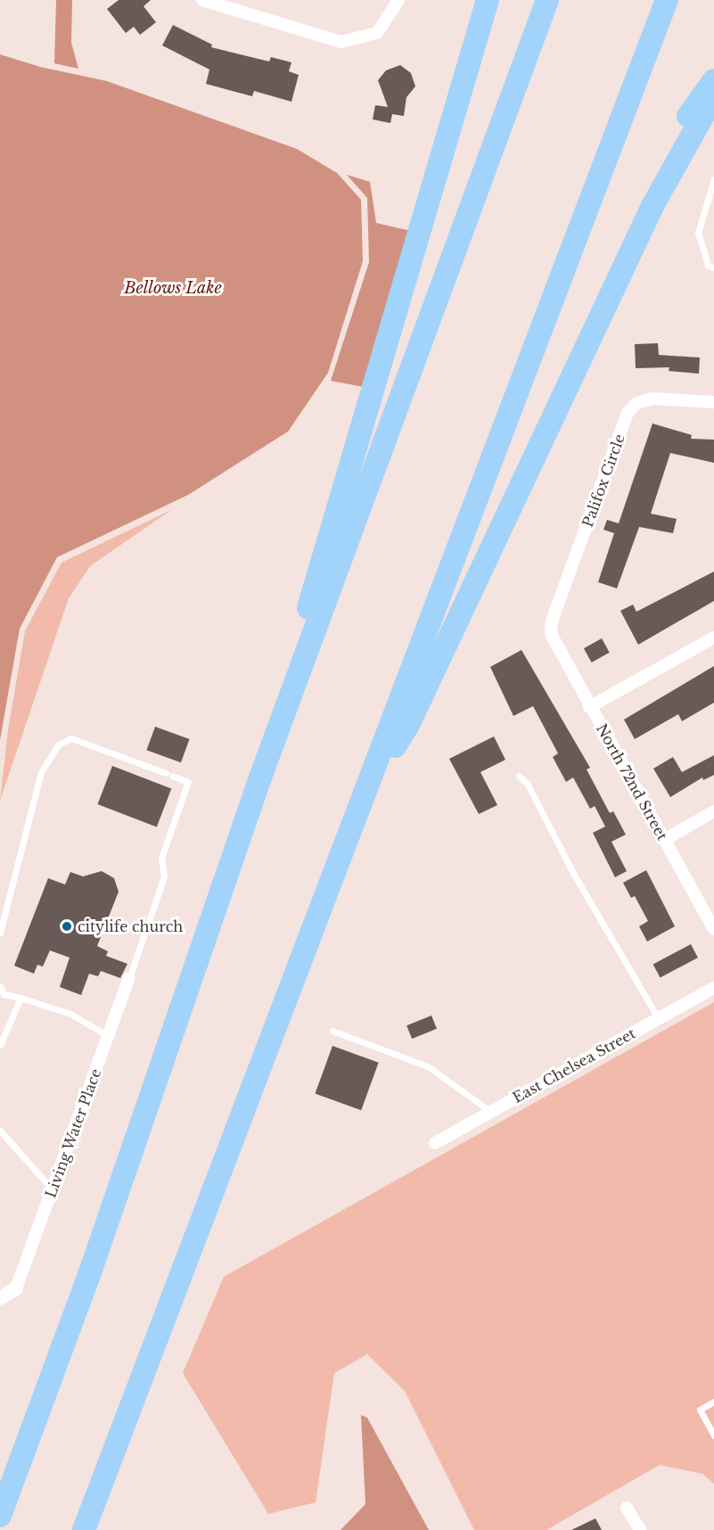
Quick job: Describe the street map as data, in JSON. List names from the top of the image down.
{
  "streets": {
    "street": [
      "Palifox Circle",
      "North 72nd Street",
      "East Chelsea Street",
      "Living Water Place"
    ]
  },
  "crossings": [
    ["Palifox Circle", "North 72nd Street"]
  ],
  "water": ["Bellows Lake"],
  "places": ["citylife church"]
}
